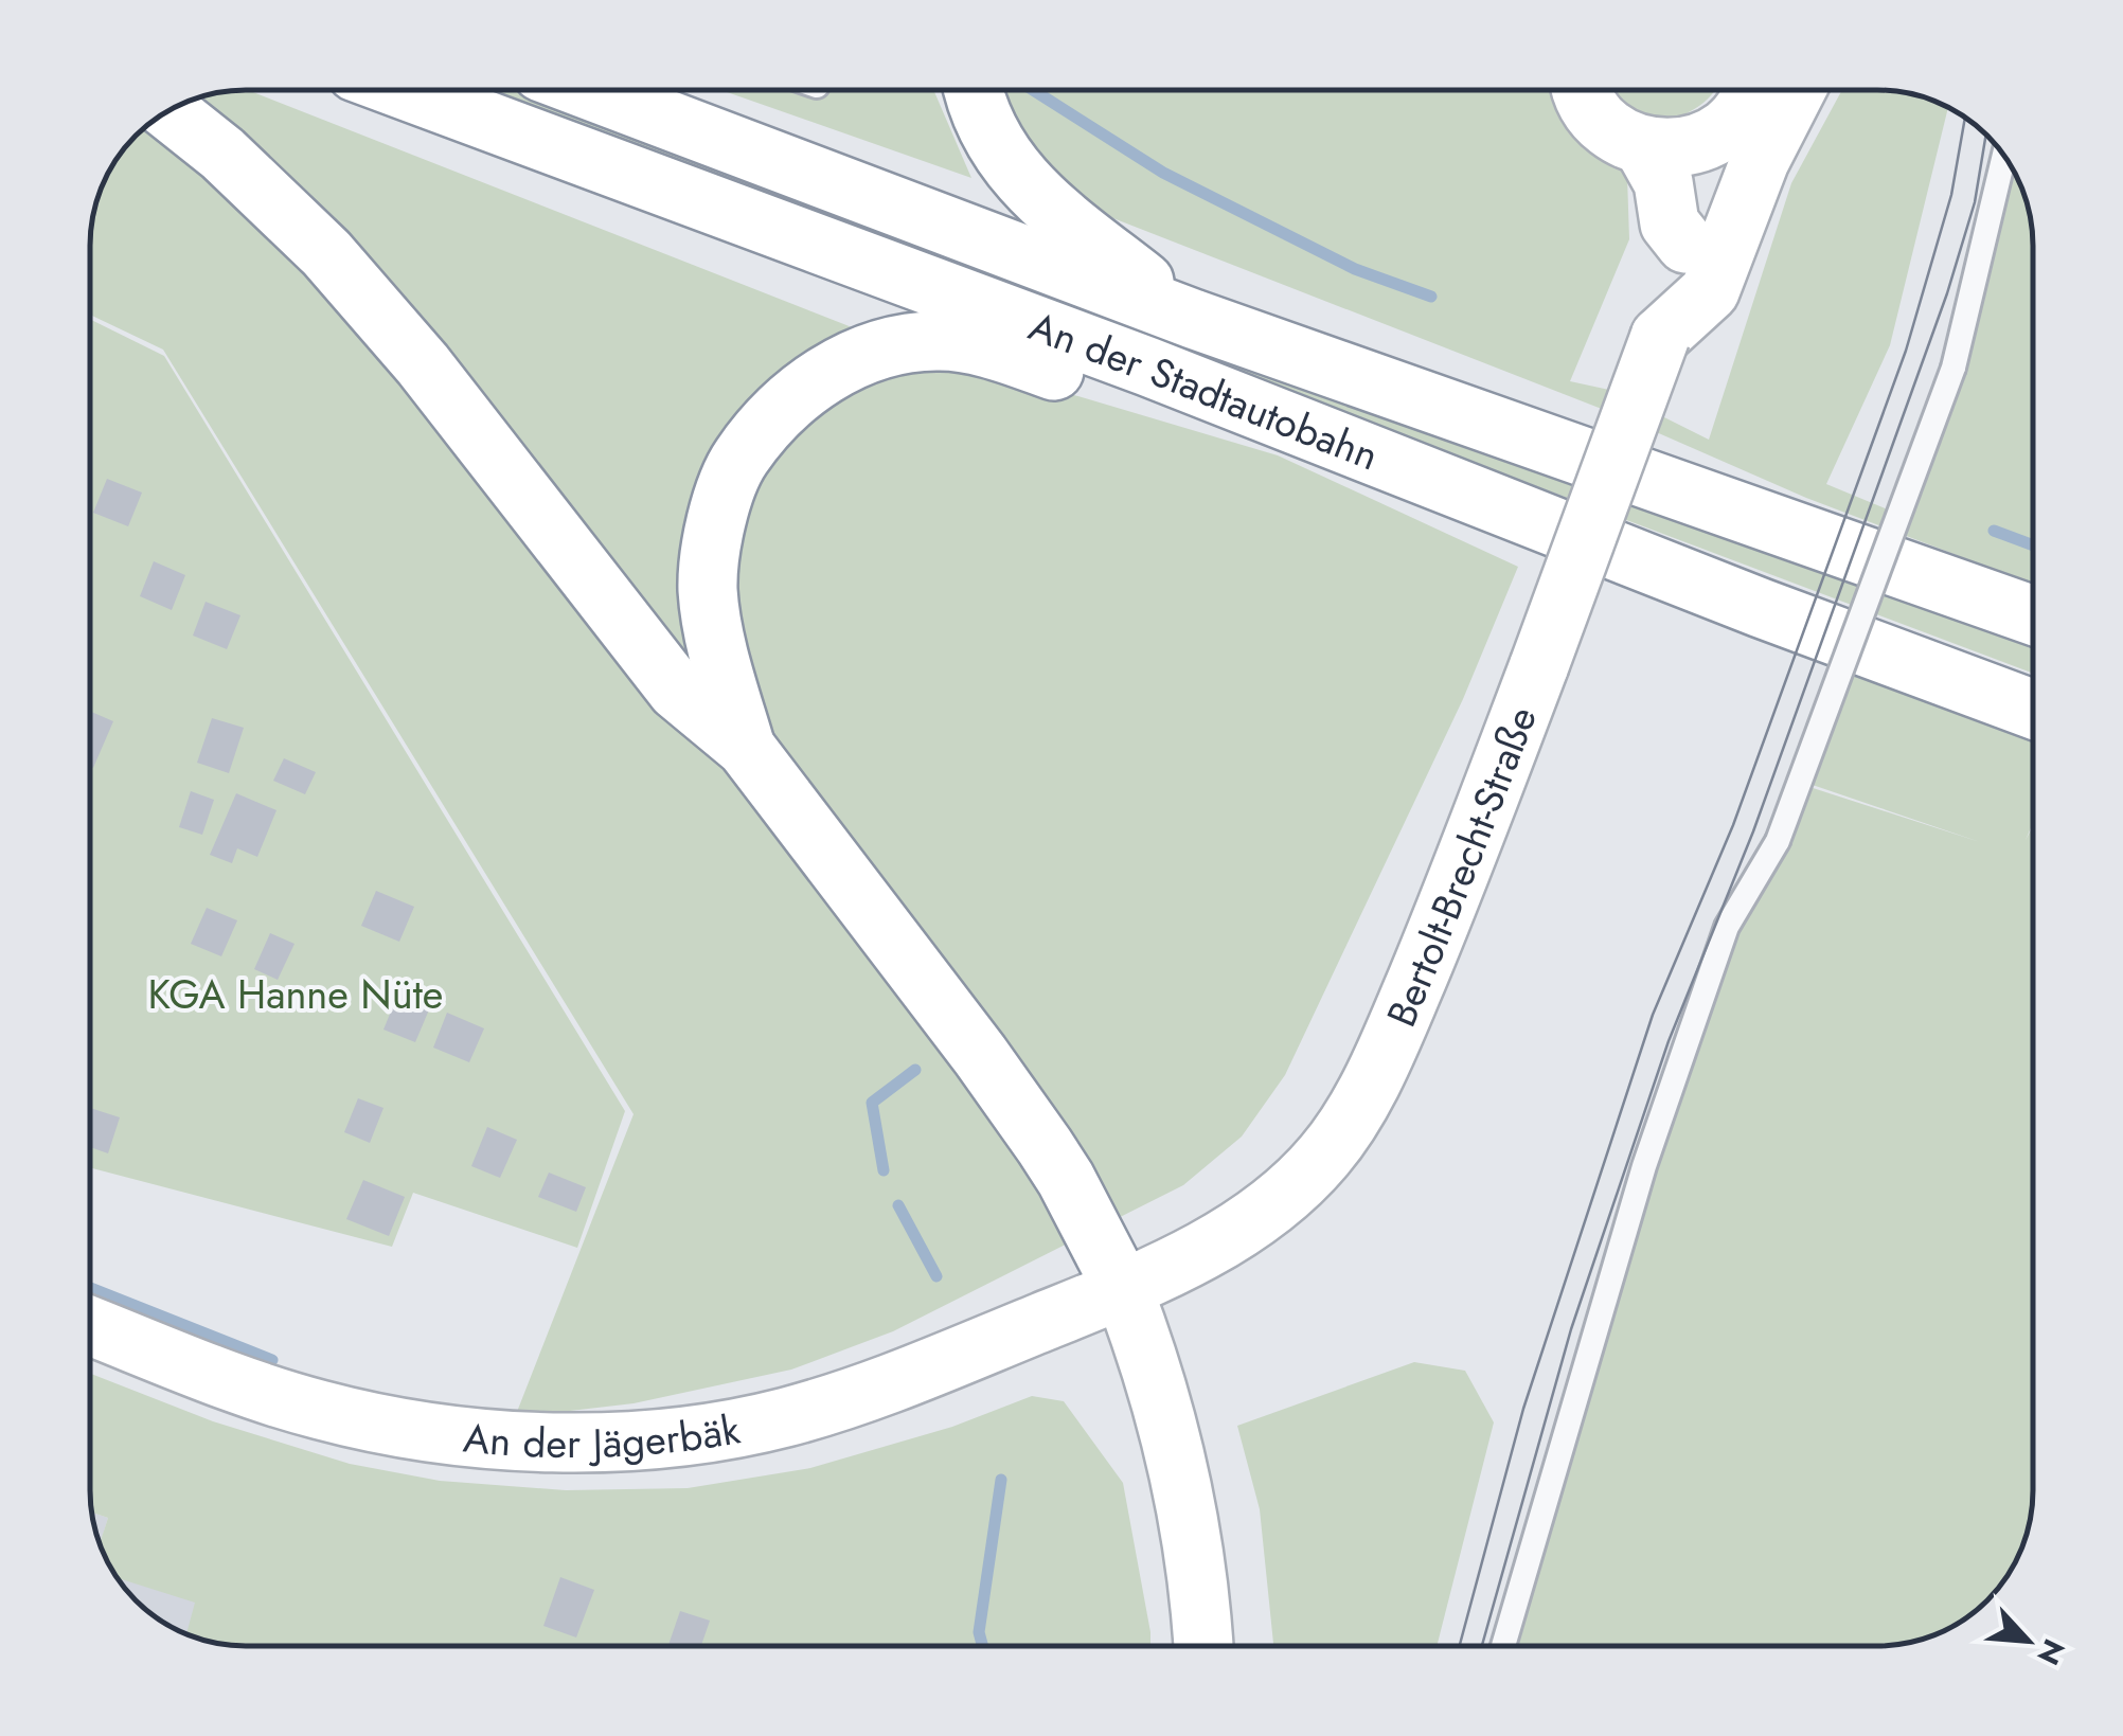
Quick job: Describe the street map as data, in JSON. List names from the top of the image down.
{
  "streets": {
    "main road": ["An der Stadtautobahn", "Bertolt-Brecht-Straße", "An der Jägerbäk"]
  },
  "crossings": [
    ["Bertolt-Brecht-Straße", "An der Jägerbäk"]
  ],
  "parks": ["KGA Hanne Nüte"],
  "north": "bottom right"
}
